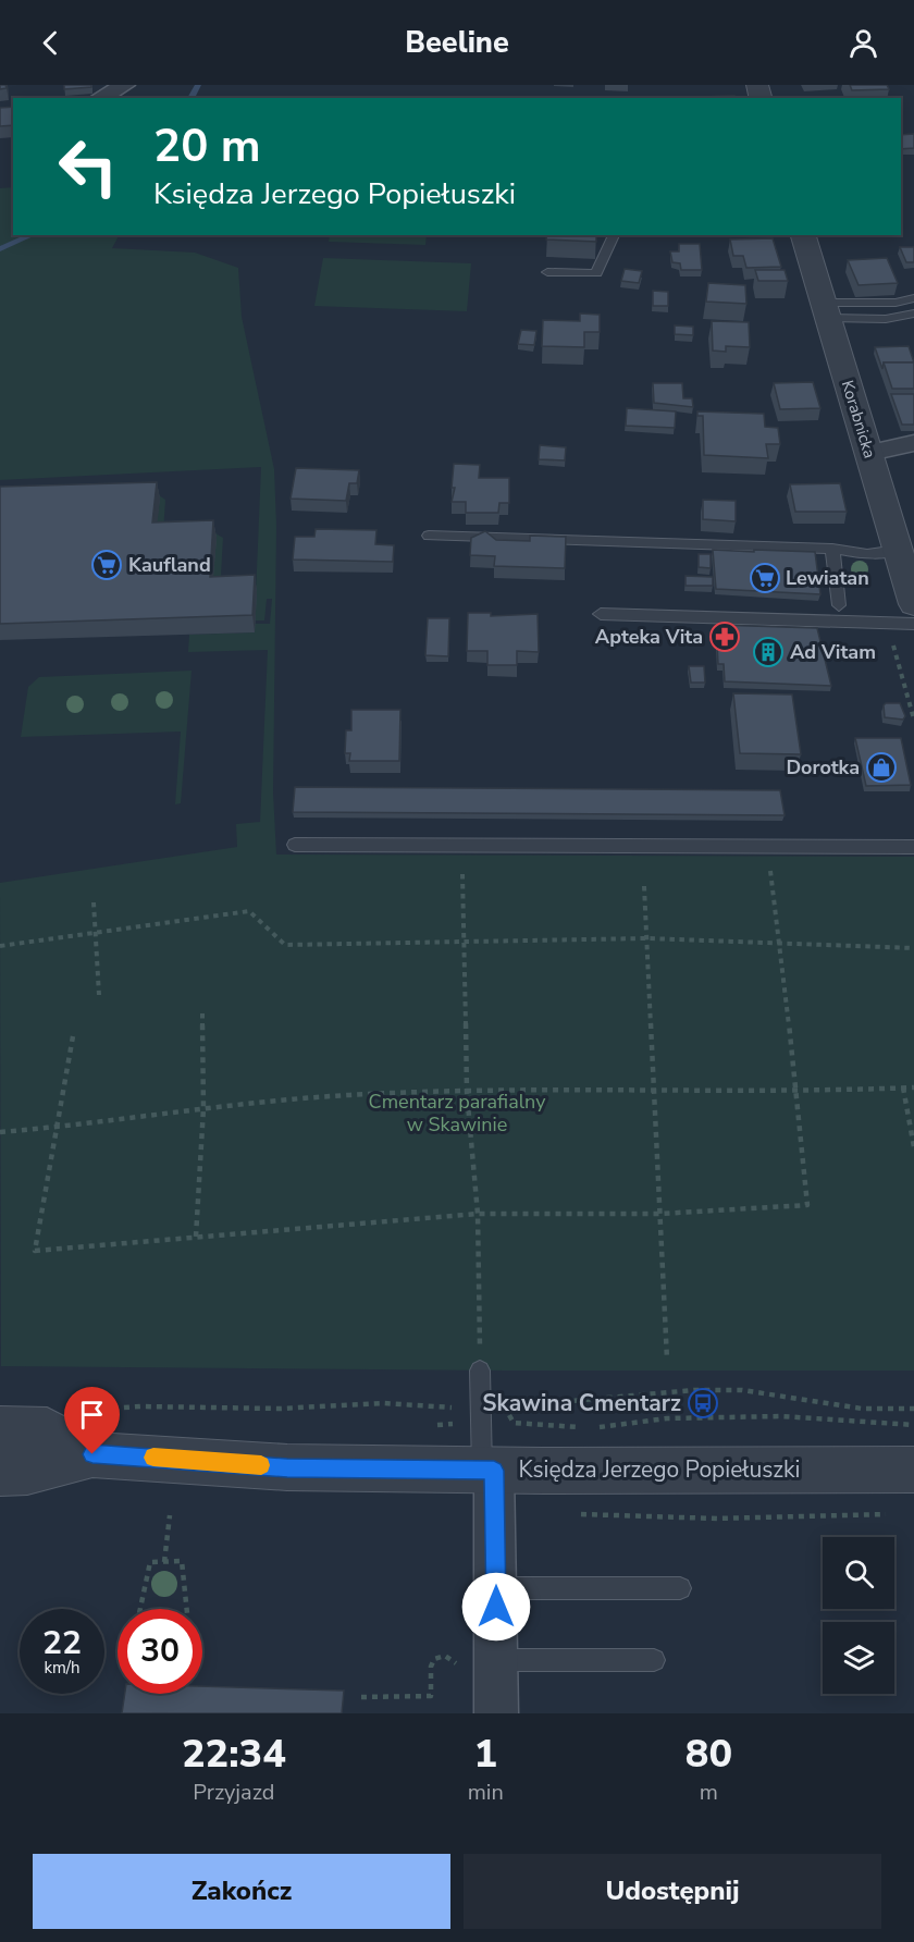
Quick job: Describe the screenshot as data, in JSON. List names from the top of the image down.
{
  "streets": {
    "street": ["Korabnicka", "Księdza Jerzego Popiełuszki"]
  },
  "parks": ["Cmentarz parafialny w Skawinie"],
  "places": {
    "supermarket": ["Kaufland", "Lewiatan"],
    "pharmacy": ["Apteka Vita"],
    "building": ["Ad Vitam"],
    "shop": ["Dorotka"],
    "bus stop": ["Skawina Cmentarz"]
  },
  "page": {
    "header": "Beeline",
    "turn": ["20 m", "Księdza Jerzego Popiełuszki"],
    "speed": "22 km/h",
    "limit": "30",
    "eta": [
      "22:34",
      "Przyjazd",
      "1",
      "min",
      "80",
      "m"
    ],
    "buttons": ["Zakończ", "Udostępnij"]
  }
}
